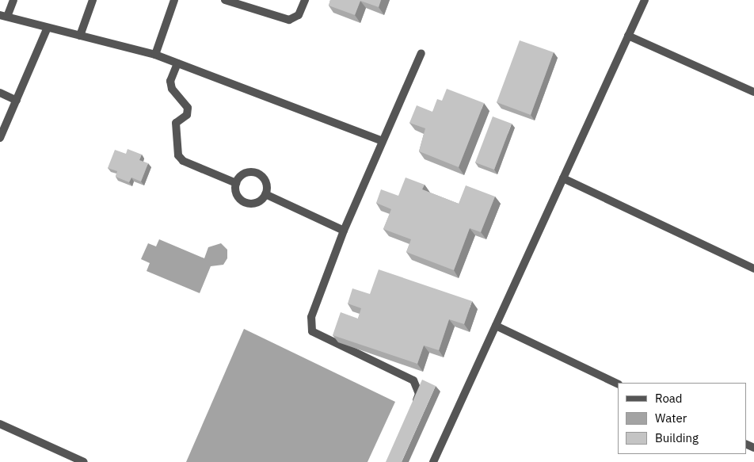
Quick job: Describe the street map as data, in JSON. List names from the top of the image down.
{
  "legend": ["Road", "Water", "Building"]
}
